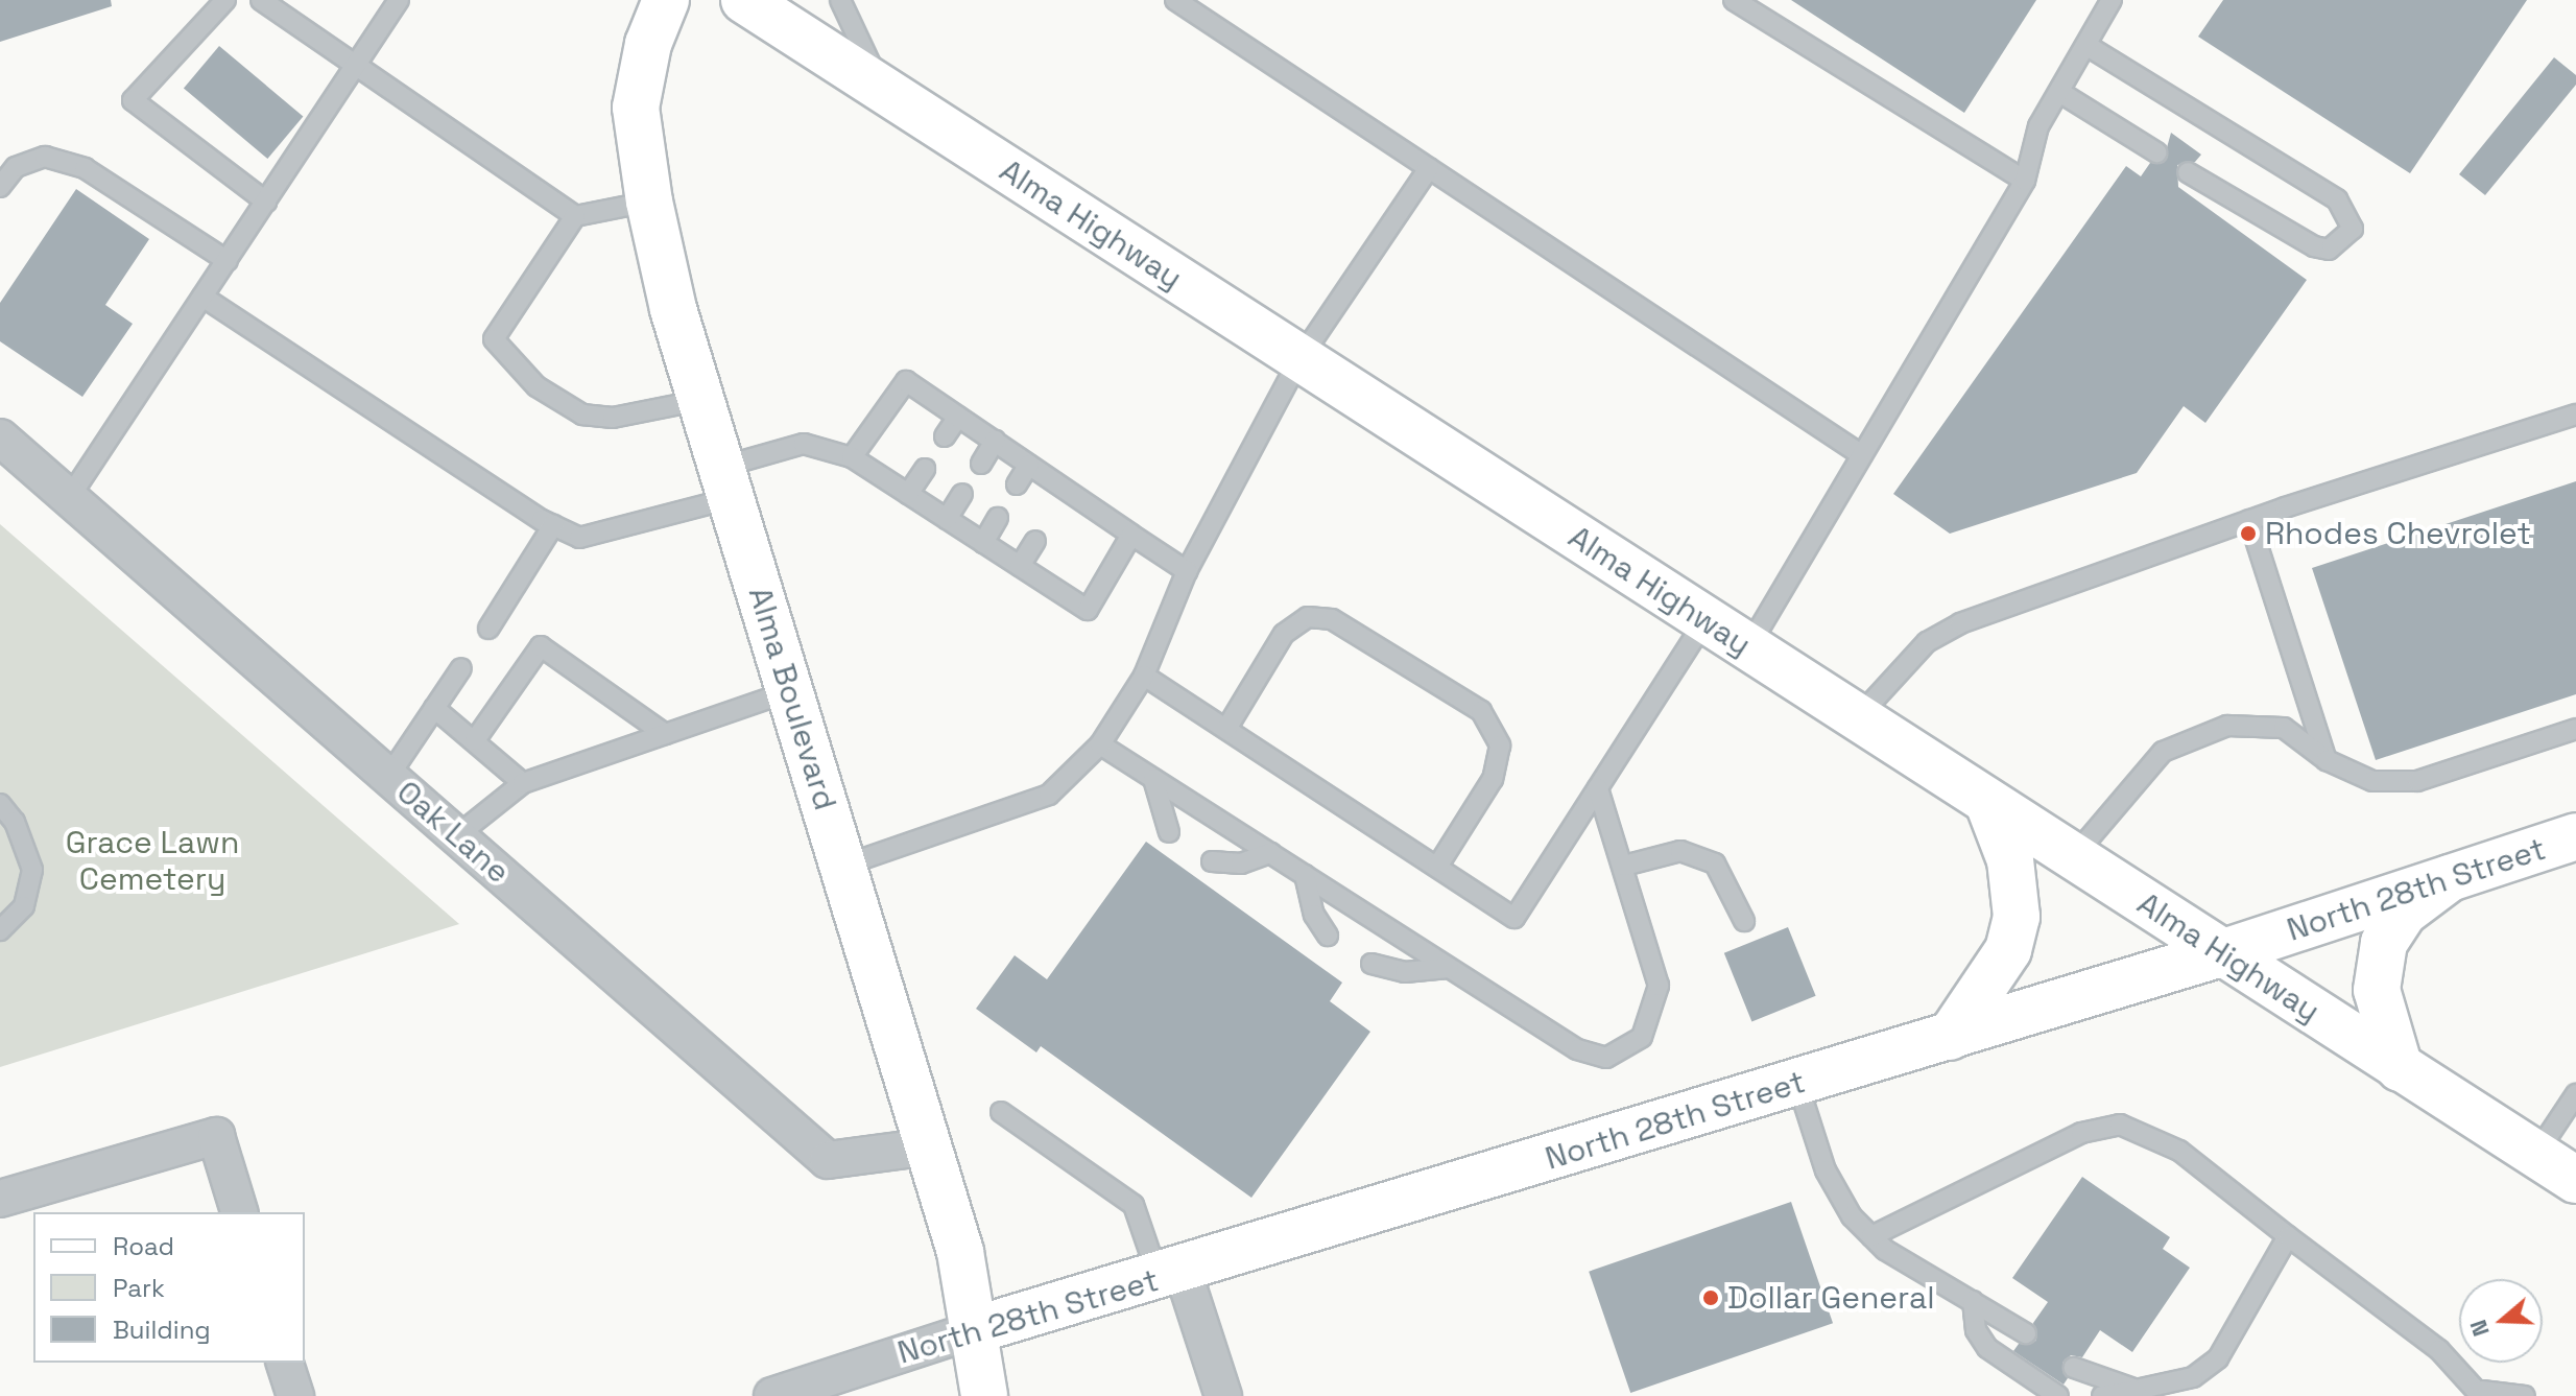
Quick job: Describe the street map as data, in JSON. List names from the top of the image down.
{
  "streets": {
    "street": [
      "Alma Highway",
      "Alma Boulevard",
      "Oak Lane",
      "North 28th Street"
    ]
  },
  "crossings": [
    ["Alma Highway", "North 28th Street"],
    ["Alma Boulevard", "Oak Lane"],
    ["Alma Boulevard", "North 28th Street"]
  ],
  "parks": ["Grace Lawn Cemetery"],
  "places": ["Rhodes Chevrolet", "Dollar General"],
  "legend": ["Road", "Park", "Building"],
  "north": "left"
}
